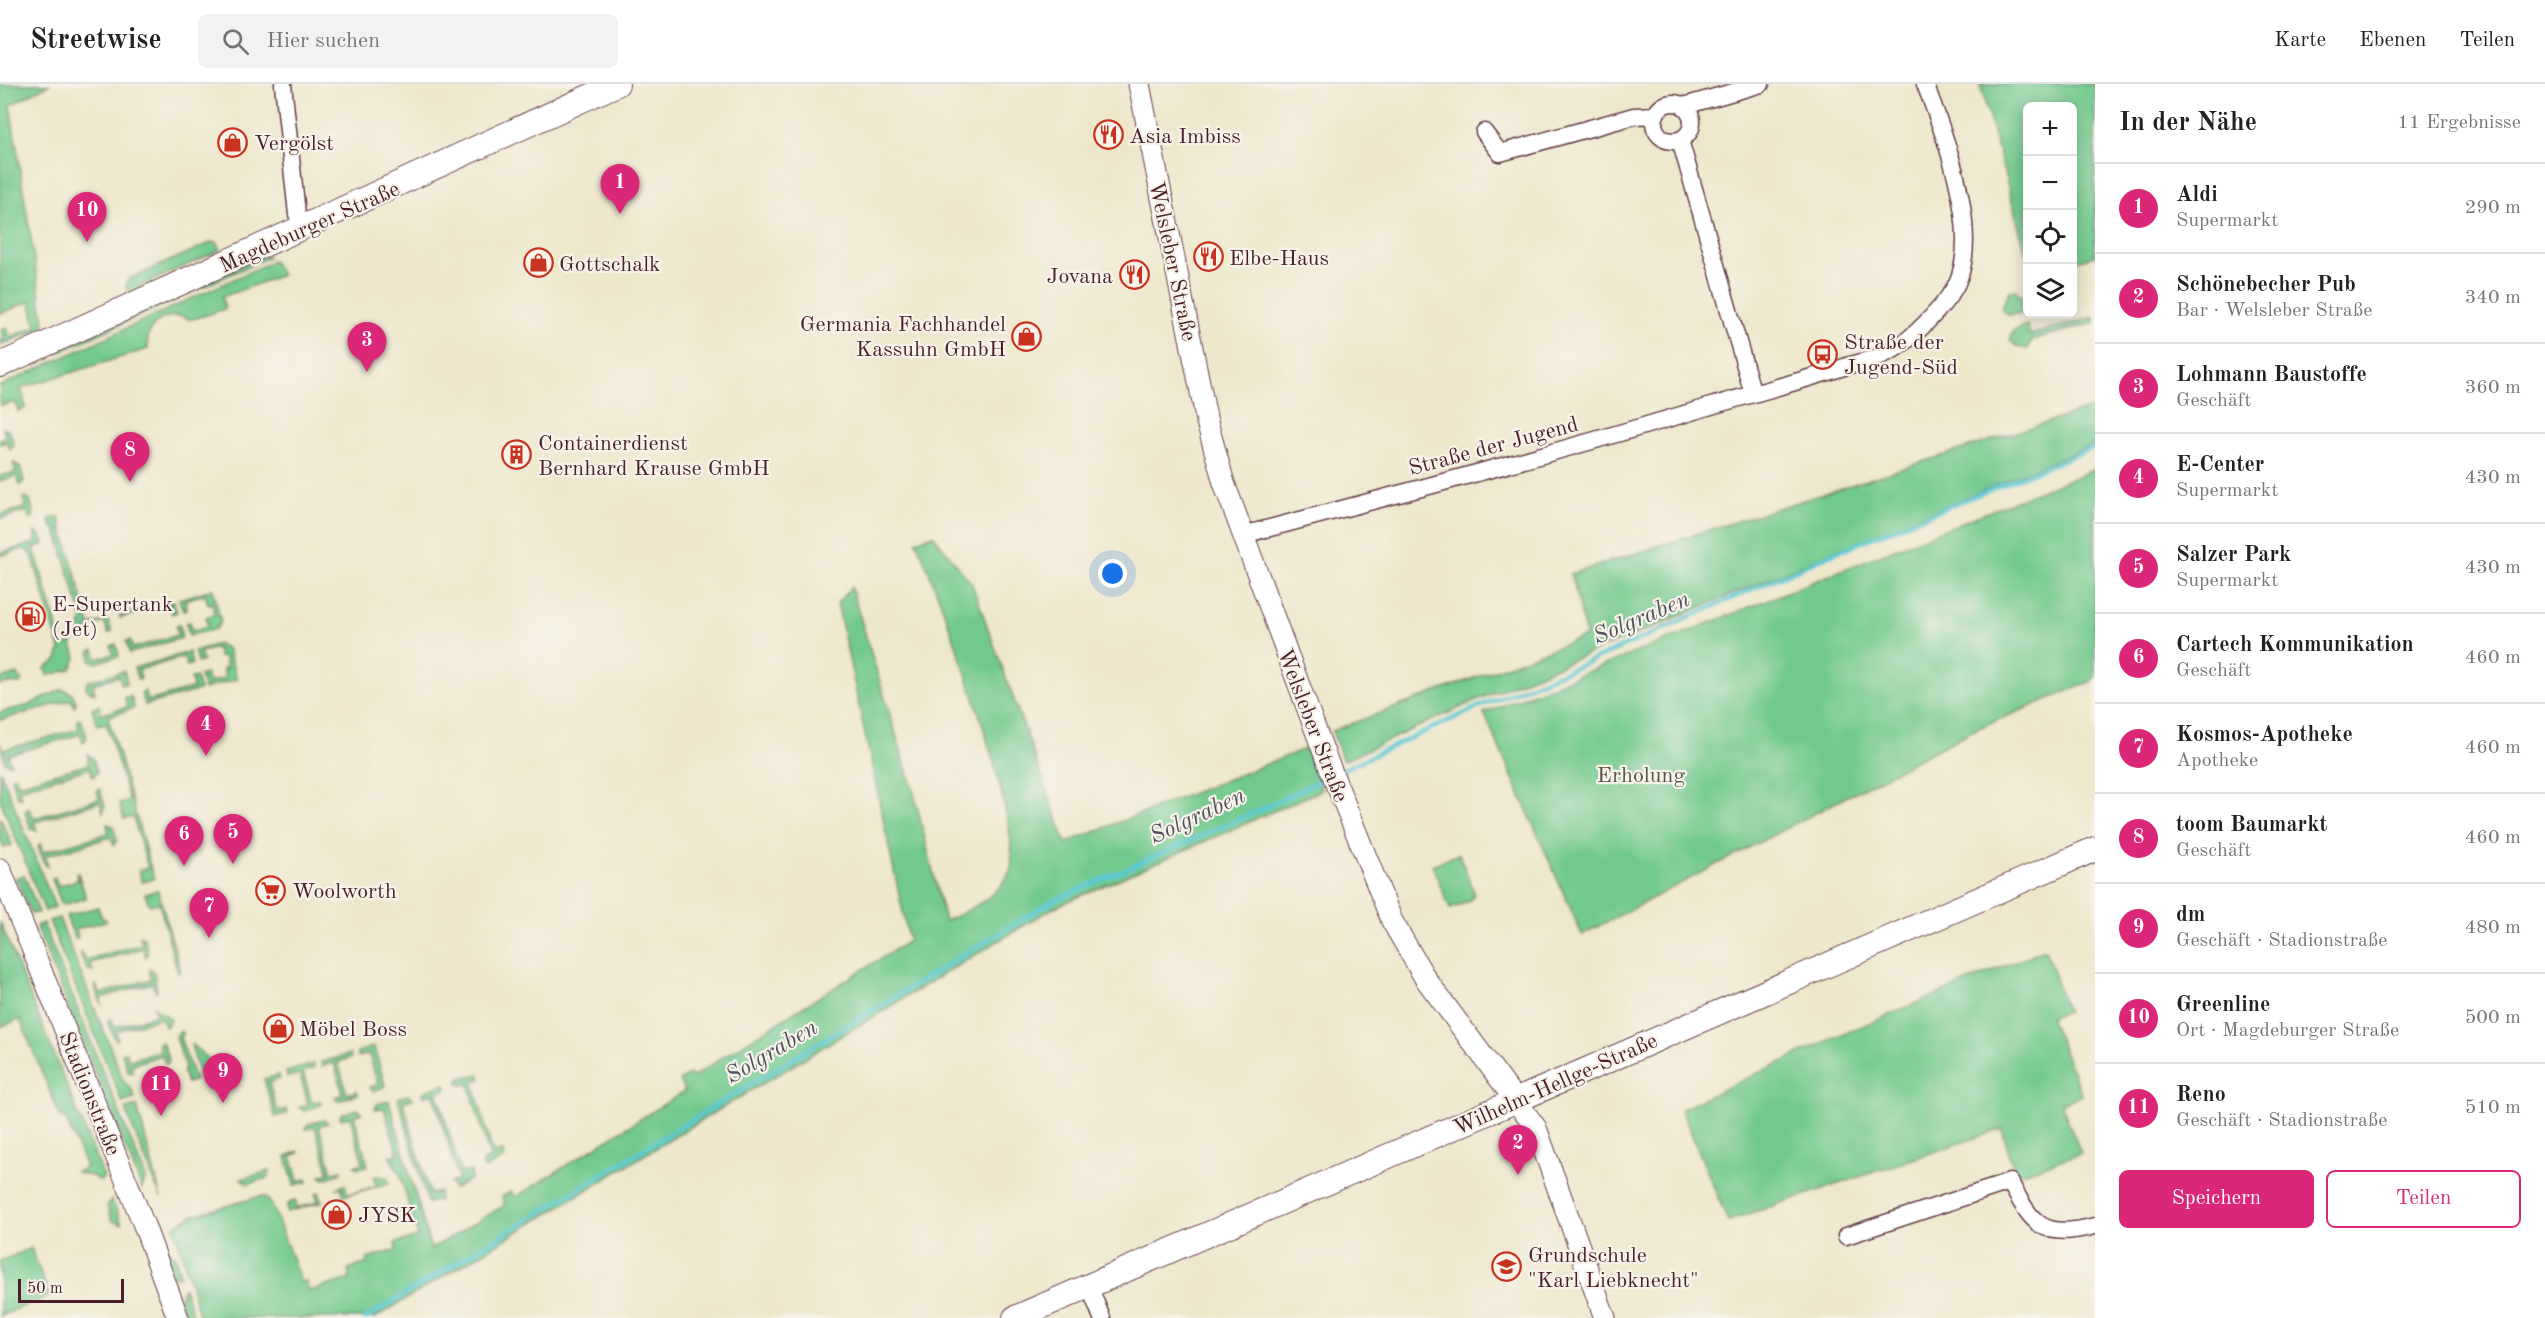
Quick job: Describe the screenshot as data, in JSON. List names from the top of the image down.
{
  "streets": {
    "main road": ["Magdeburger Straße", "Wilhelm-Hellge-Straße"],
    "street": ["Welsleber Straße", "Straße der Jugend", "Stadionstraße"]
  },
  "crossings": [
    ["Welsleber Straße", "Straße der Jugend"],
    ["Welsleber Straße", "Wilhelm-Hellge-Straße"]
  ],
  "water": ["Solgraben"],
  "parks": ["Erholung"],
  "places": {
    "restaurant": ["Asia Imbiss", "Elbe-Haus", "Jovana"],
    "shop": [
      "Vergölst",
      "Gottschalk",
      "Germania Fachhandel Kassuhn GmbH",
      "Möbel Boss",
      "JYSK"
    ],
    "bus stop": ["Straße der Jugend-Süd"],
    "building": ["Containerdienst Bernhard Krause GmbH"],
    "fuel station": ["E-Supertank (Jet)"],
    "supermarket": ["Woolworth"],
    "school or university": ["Grundschule \"Karl Liebknecht\""]
  },
  "scale_bar": "50 m",
  "page": {
    "header": "Streetwise",
    "search": "Hier suchen",
    "nav": ["Karte", "Ebenen", "Teilen"],
    "heading": ["In der Nähe", "11 Ergebnisse"],
    "map_buttons": ["+", "−"],
    "list": [
      {
        "mark": "1",
        "name": "Aldi",
        "note": "Supermarkt",
        "value": "290 m"
      },
      {
        "mark": "2",
        "name": "Schönebecher Pub",
        "note": "Bar · Welsleber Straße",
        "value": "340 m"
      },
      {
        "mark": "3",
        "name": "Lohmann Baustoffe",
        "note": "Geschäft",
        "value": "360 m"
      },
      {
        "mark": "4",
        "name": "E-Center",
        "note": "Supermarkt",
        "value": "430 m"
      },
      {
        "mark": "5",
        "name": "Salzer Park",
        "note": "Supermarkt",
        "value": "430 m"
      },
      {
        "mark": "6",
        "name": "Cartech Kommunikation",
        "note": "Geschäft",
        "value": "460 m"
      },
      {
        "mark": "7",
        "name": "Kosmos-Apotheke",
        "note": "Apotheke",
        "value": "460 m"
      },
      {
        "mark": "8",
        "name": "toom Baumarkt",
        "note": "Geschäft",
        "value": "460 m"
      },
      {
        "mark": "9",
        "name": "dm",
        "note": "Geschäft · Stadionstraße",
        "value": "480 m"
      },
      {
        "mark": "10",
        "name": "Greenline",
        "note": "Ort · Magdeburger Straße",
        "value": "500 m"
      },
      {
        "mark": "11",
        "name": "Reno",
        "note": "Geschäft · Stadionstraße",
        "value": "510 m"
      }
    ],
    "pins": [
      "1",
      "10",
      "3",
      "8",
      "4",
      "5",
      "6",
      "7",
      "9",
      "11",
      "2"
    ],
    "buttons": ["Speichern", "Teilen"],
    "scale": "50 m"
  }
}
